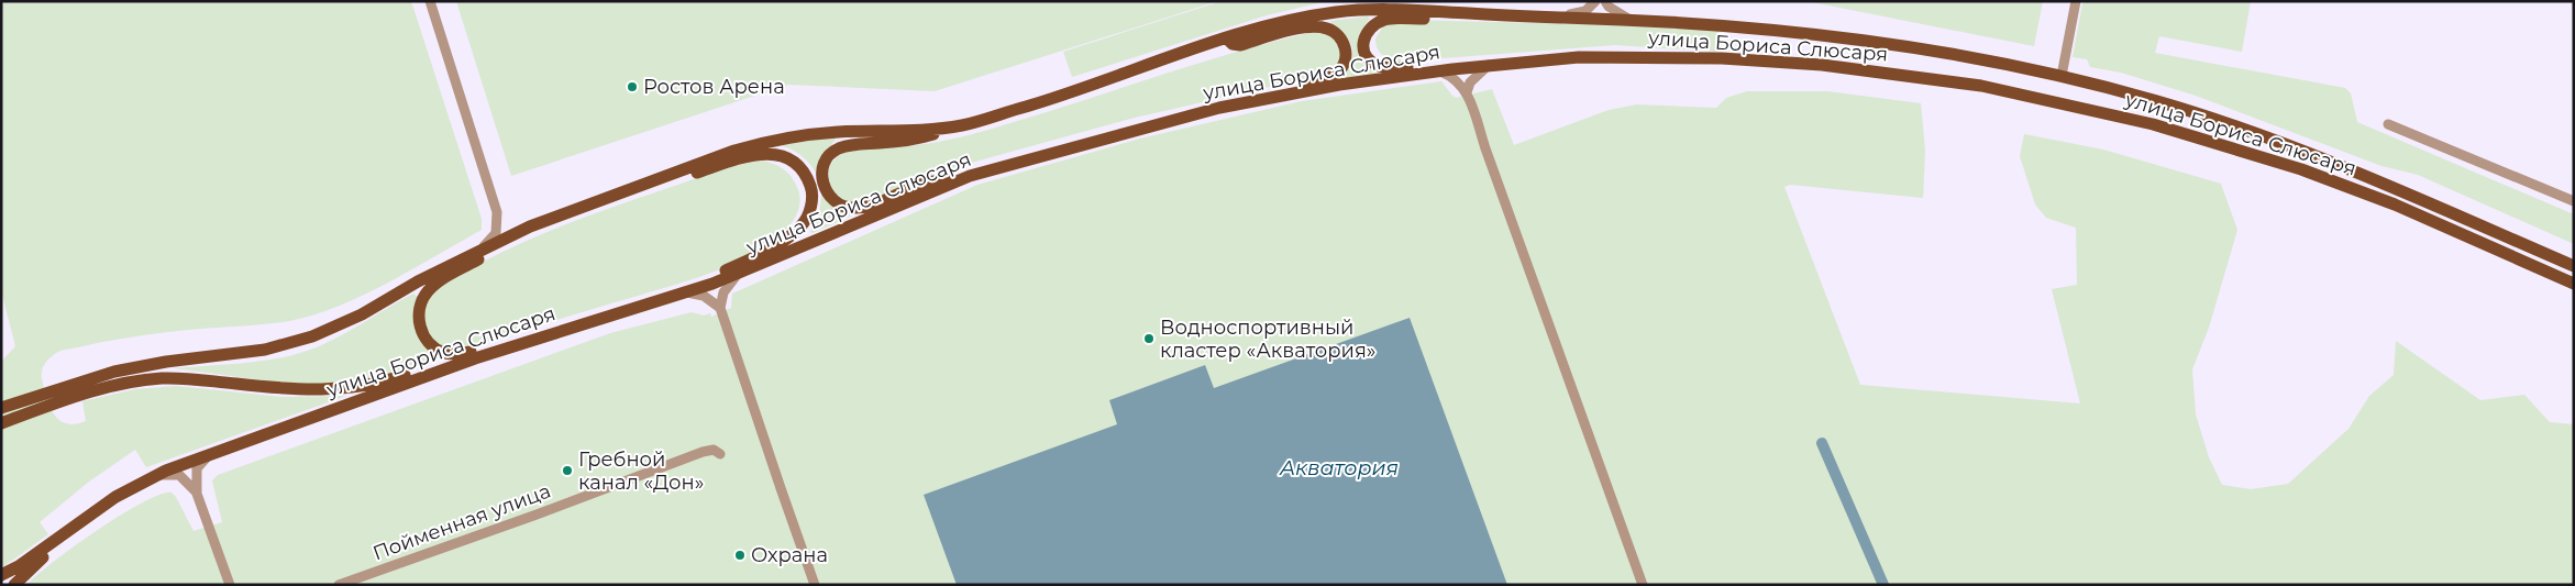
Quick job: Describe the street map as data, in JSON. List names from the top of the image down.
{
  "streets": {
    "main road": ["улица Бориса Слюсаря"],
    "street": ["Пойменная улица"]
  },
  "water": ["Акватория"],
  "places": [
    "Ростов Арена",
    "Водноспортивный кластер «Акватория»",
    "Гребной канал «Дон»",
    "Охрана"
  ]
}
